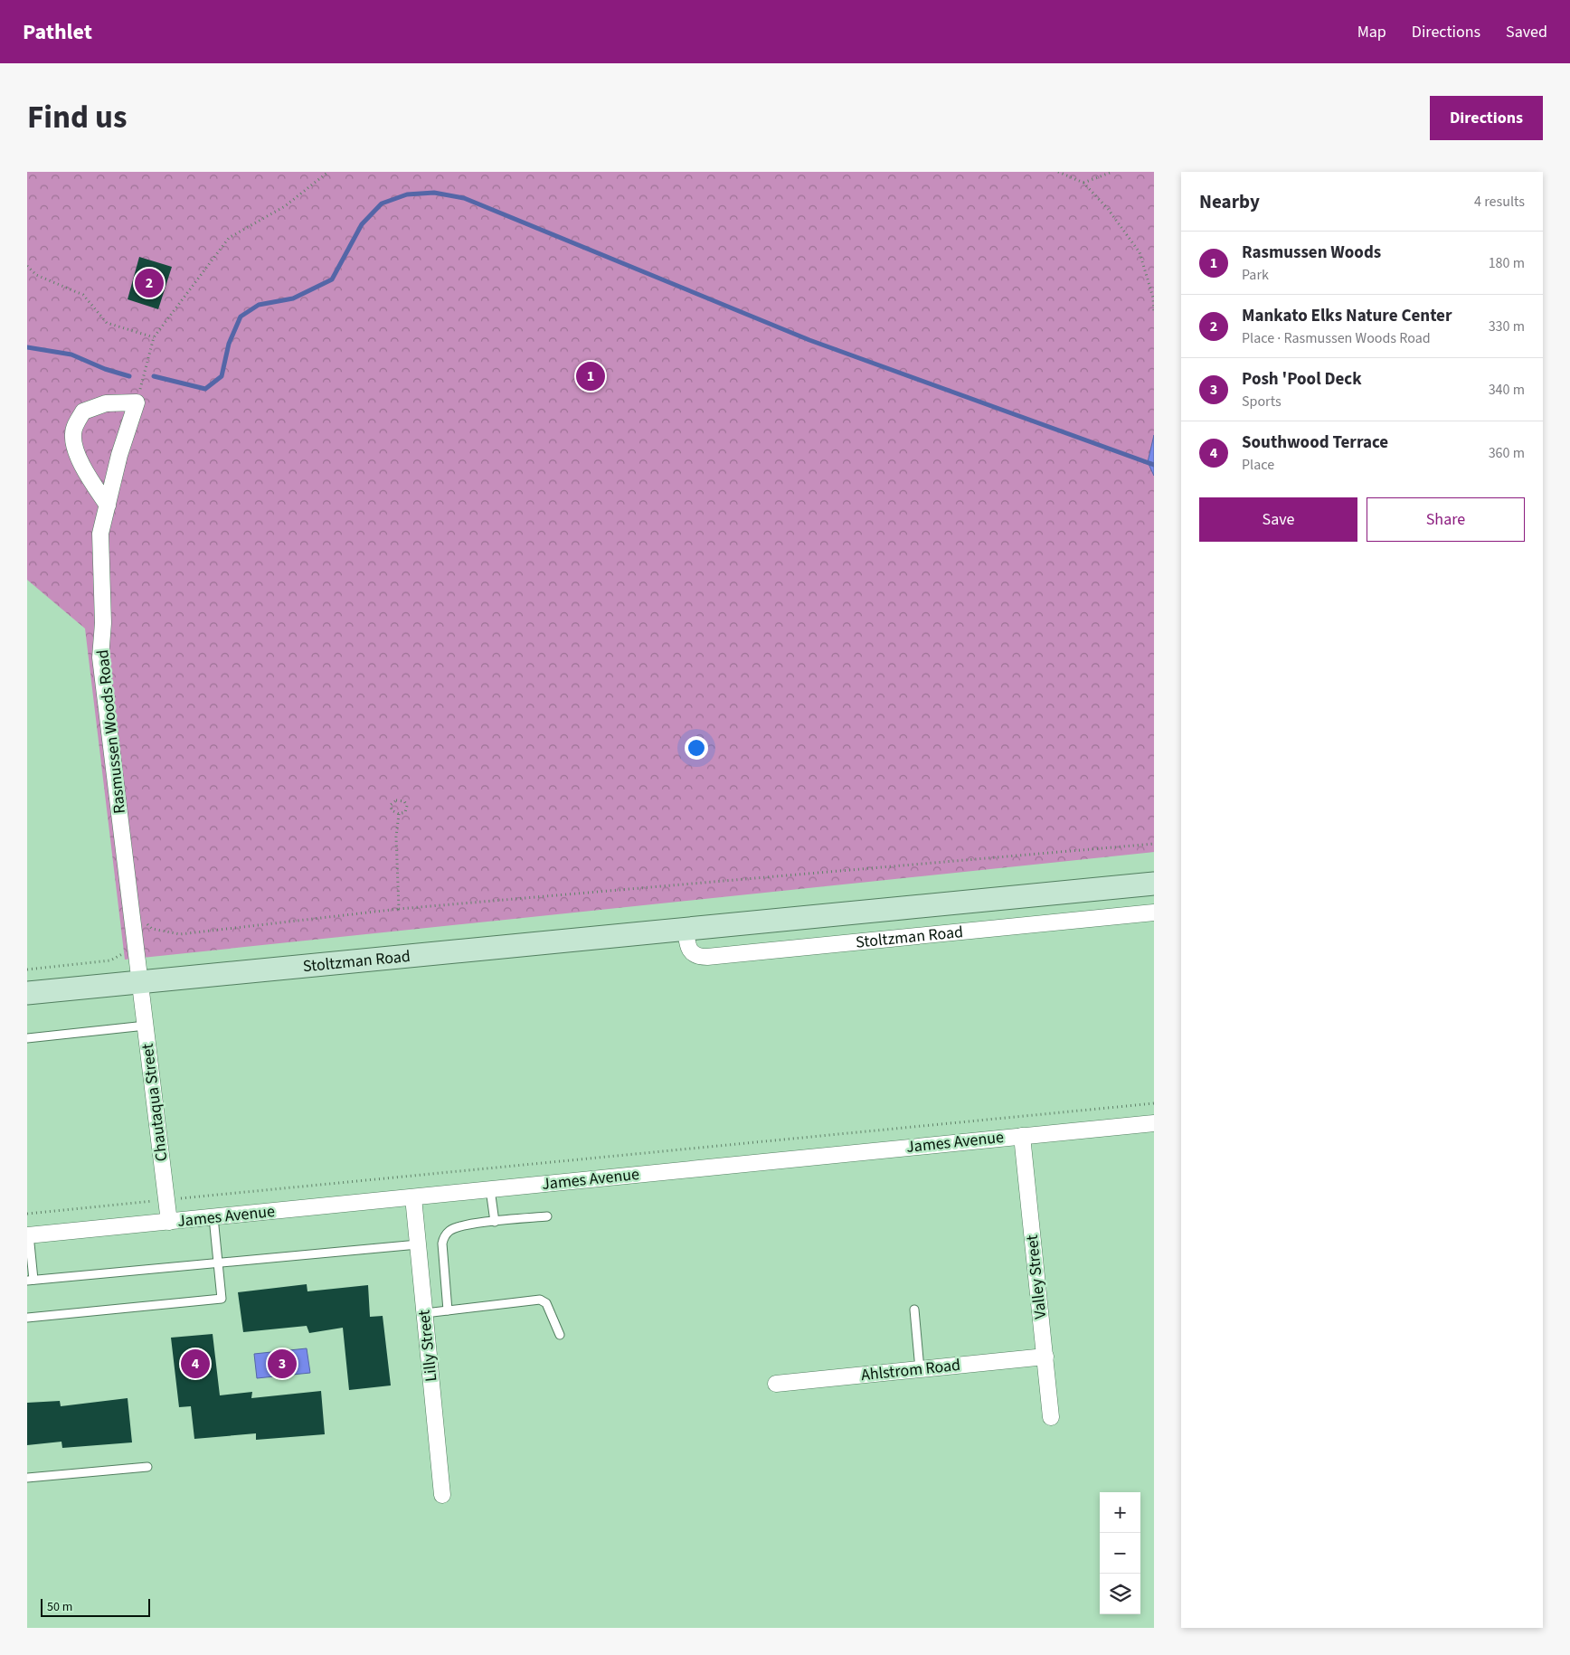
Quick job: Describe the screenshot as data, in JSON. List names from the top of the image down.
{
  "streets": {
    "street": [
      "Rasmussen Woods Road",
      "Stoltzman Road",
      "Chautaqua Street",
      "James Avenue",
      "Valley Street",
      "Lilly Street",
      "Ahlstrom Road"
    ]
  },
  "crossings": [
    ["Rasmussen Woods Road", "Stoltzman Road"],
    ["Rasmussen Woods Road", "Chautaqua Street"],
    ["Stoltzman Road", "Chautaqua Street"],
    ["Chautaqua Street", "James Avenue"],
    ["James Avenue", "Valley Street"],
    ["James Avenue", "Lilly Street"],
    ["Valley Street", "Ahlstrom Road"]
  ],
  "scale_bar": "50 m",
  "page": {
    "header": "Pathlet",
    "nav": ["Map", "Directions", "Saved"],
    "title": "Find us",
    "buttons": [
      "Directions",
      ["Save", "Share"]
    ],
    "heading": ["Nearby", "4 results"],
    "list": [
      {
        "mark": "1",
        "name": "Rasmussen Woods",
        "note": "Park",
        "value": "180 m"
      },
      {
        "mark": "2",
        "name": "Mankato Elks Nature Center",
        "note": "Place · Rasmussen Woods Road",
        "value": "330 m"
      },
      {
        "mark": "3",
        "name": "Posh 'Pool Deck",
        "note": "Sports",
        "value": "340 m"
      },
      {
        "mark": "4",
        "name": "Southwood Terrace",
        "note": "Place",
        "value": "360 m"
      }
    ],
    "pins": [
      "2",
      "1",
      "3",
      "4"
    ],
    "map_buttons": ["+", "−"],
    "scale": "50 m"
  }
}
